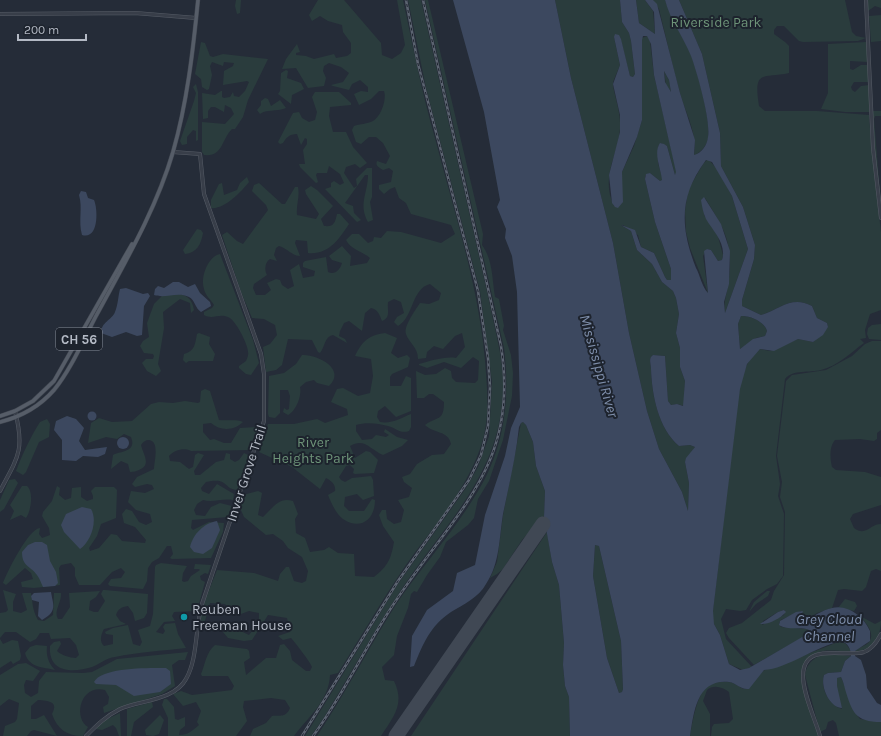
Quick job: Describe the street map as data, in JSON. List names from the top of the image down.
{
  "streets": {
    "main road": ["CH 56"],
    "street": ["Inver Grove Trail"]
  },
  "crossings": [
    ["CH 56", "Inver Grove Trail"]
  ],
  "water": ["Mississippi River", "Grey Cloud Channel"],
  "parks": ["Riverside Park", "River Heights Park"],
  "places": ["Reuben Freeman House"],
  "scale_bar": "200 m"
}
